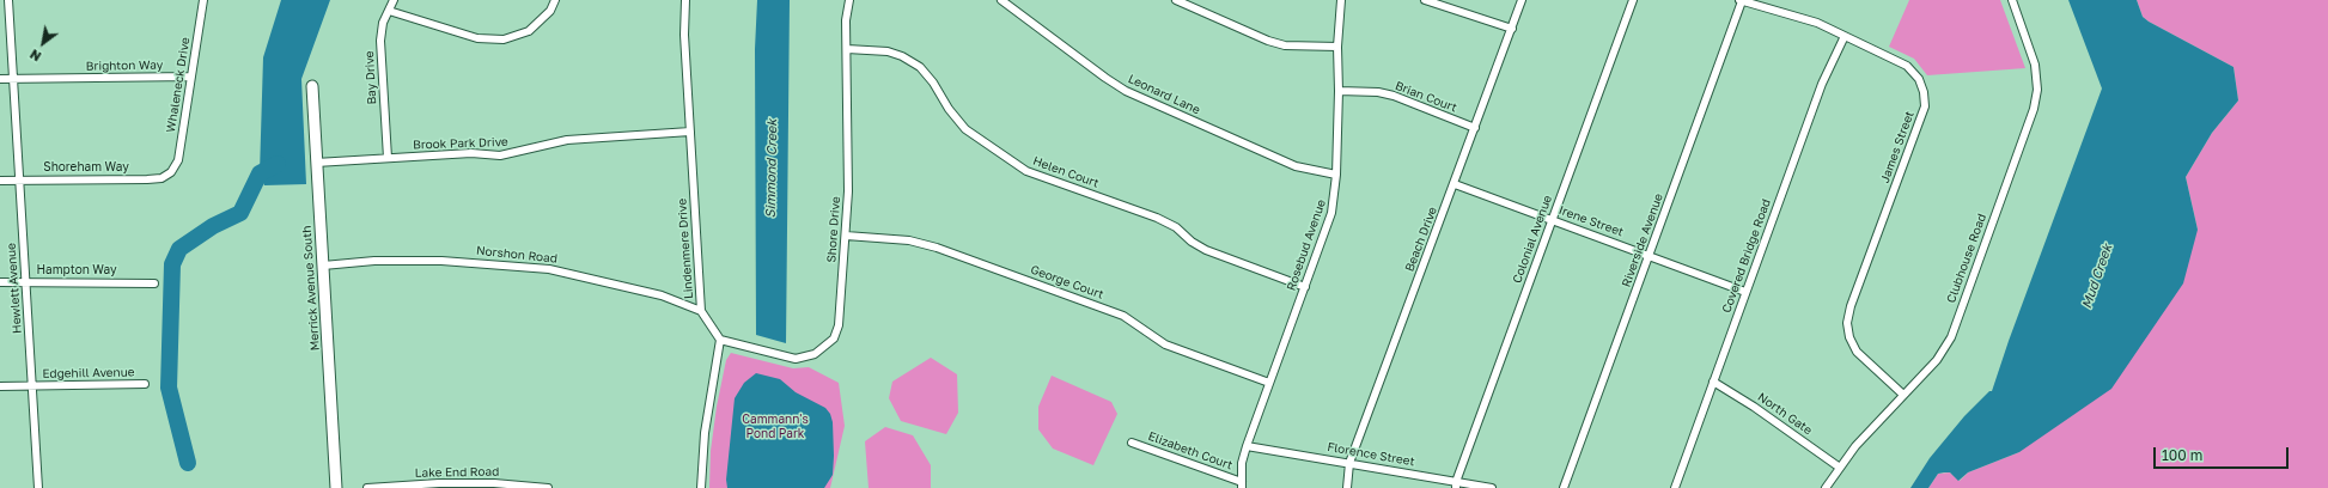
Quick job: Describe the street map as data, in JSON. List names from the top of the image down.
{
  "streets": {
    "street": [
      "Brighton Way",
      "Bay Drive",
      "Whaleneck Drive",
      "Leonard Lane",
      "Brian Court",
      "Brook Park Drive",
      "James Street",
      "Shoreham Way",
      "Helen Court",
      "Irene Street",
      "Shore Drive",
      "Beach Drive",
      "Colonial Avenue",
      "Riverside Avenue",
      "Rosebud Avenue",
      "Lindenmere Drive",
      "Norshon Road",
      "Covered Bridge Road",
      "Clubhouse Road",
      "Hampton Way",
      "George Court",
      "Hewlett Avenue",
      "Merrick Avenue South",
      "Edgehill Avenue",
      "North Gate",
      "Elizabeth Court",
      "Florence Street",
      "Lake End Road"
    ]
  },
  "crossings": [
    ["Brighton Way", "Whaleneck Drive"],
    ["Brighton Way", "Hewlett Avenue"],
    ["Bay Drive", "Brook Park Drive"],
    ["Whaleneck Drive", "Shoreham Way"],
    ["Leonard Lane", "Rosebud Avenue"],
    ["Brian Court", "Beach Drive"],
    ["Brian Court", "Rosebud Avenue"],
    ["Brook Park Drive", "Lindenmere Drive"],
    ["Brook Park Drive", "Merrick Avenue South"],
    ["James Street", "Riverside Avenue"],
    ["James Street", "Covered Bridge Road"],
    ["James Street", "Clubhouse Road"],
    ["Shoreham Way", "Hewlett Avenue"],
    ["Helen Court", "Shore Drive"],
    ["Helen Court", "Rosebud Avenue"],
    ["Irene Street", "Beach Drive"],
    ["Irene Street", "Colonial Avenue"],
    ["Irene Street", "Riverside Avenue"],
    ["Irene Street", "Covered Bridge Road"],
    ["Shore Drive", "Lindenmere Drive"],
    ["Shore Drive", "George Court"],
    ["Beach Drive", "Florence Street"],
    ["Colonial Avenue", "Florence Street"],
    ["Rosebud Avenue", "George Court"],
    ["Rosebud Avenue", "Elizabeth Court"],
    ["Rosebud Avenue", "Florence Street"],
    ["Lindenmere Drive", "Norshon Road"],
    ["Norshon Road", "Merrick Avenue South"],
    ["Covered Bridge Road", "North Gate"],
    ["Clubhouse Road", "North Gate"],
    ["Hampton Way", "Hewlett Avenue"],
    ["Hewlett Avenue", "Edgehill Avenue"]
  ],
  "water": ["Simmond Creek", "Mud Creek"],
  "parks": ["Cammann's Pond Park"],
  "scale_bar": "100 m",
  "north": "bottom left"
}
